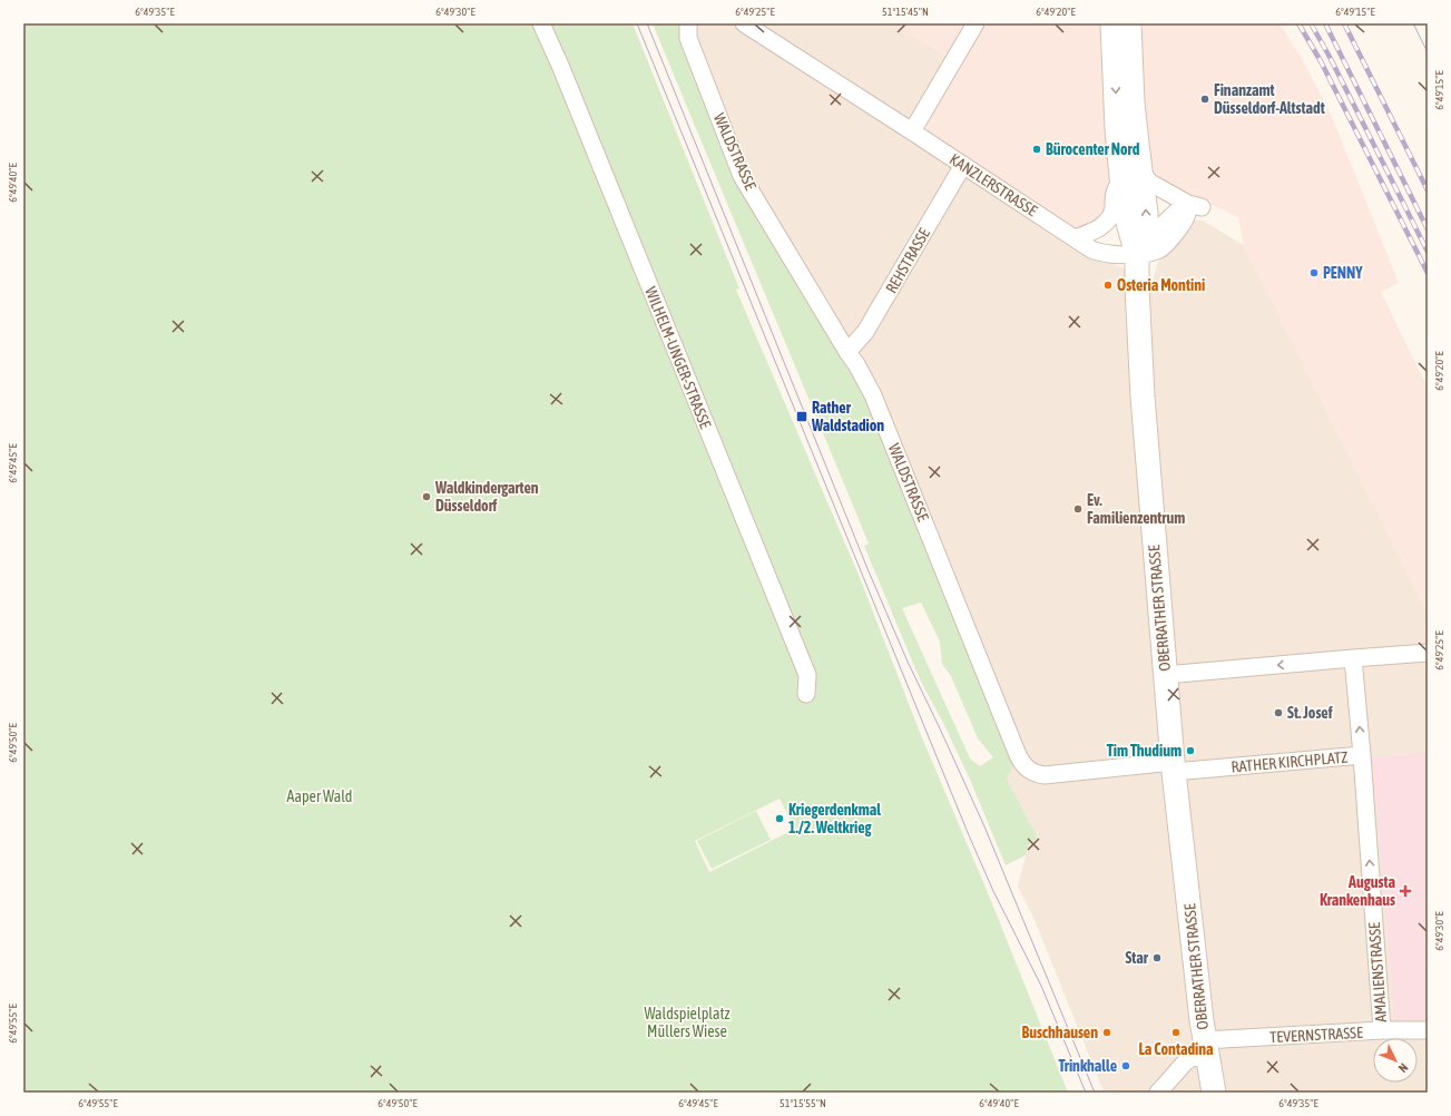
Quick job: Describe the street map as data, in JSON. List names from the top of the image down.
{
  "streets": {
    "main road": ["OBERRATHER STRASSE"],
    "street": [
      "WALDSTRASSE",
      "KANZLERSTRASSE",
      "REHSTRASSE",
      "WILHELM-UNGER-STRASSE",
      "RATHER KIRCHPLATZ",
      "AMALIENSTRASSE",
      "TEVERNSTRASSE"
    ]
  },
  "crossings": [
    ["WALDSTRASSE", "REHSTRASSE"],
    ["WALDSTRASSE", "OBERRATHER STRASSE"],
    ["WALDSTRASSE", "RATHER KIRCHPLATZ"],
    ["KANZLERSTRASSE", "REHSTRASSE"],
    ["KANZLERSTRASSE", "OBERRATHER STRASSE"],
    ["OBERRATHER STRASSE", "RATHER KIRCHPLATZ"],
    ["OBERRATHER STRASSE", "TEVERNSTRASSE"],
    ["RATHER KIRCHPLATZ", "AMALIENSTRASSE"],
    ["AMALIENSTRASSE", "TEVERNSTRASSE"]
  ],
  "one_way": ["AMALIENSTRASSE"],
  "parks": ["Aaper Wald", "Waldspielplatz Müllers Wiese"],
  "places": {
    "other": [
      "Finanzamt Düsseldorf-Altstadt",
      "Bürocenter Nord",
      "PENNY",
      "Osteria Montini",
      "Waldkindergarten Düsseldorf",
      "Ev. Familienzentrum",
      "St. Josef",
      "Tim Thudium",
      "Kriegerdenkmal 1./2. Weltkrieg",
      "Star",
      "Buschhausen",
      "La Contadina",
      "Trinkhalle"
    ],
    "transit": ["Rather Waldstadion"],
    "health": ["Augusta Krankenhaus"]
  },
  "north": "bottom right",
  "coordinates": [
    "6°49'35\"E",
    "6°49'30\"E",
    "6°49'25\"E",
    "51°15'45\"N",
    "6°49'20\"E",
    "6°49'15\"E",
    "6°49'40\"E",
    "6°49'45\"E",
    "6°49'50\"E",
    "6°49'55\"E",
    "51°15'55\"N"
  ]
}
